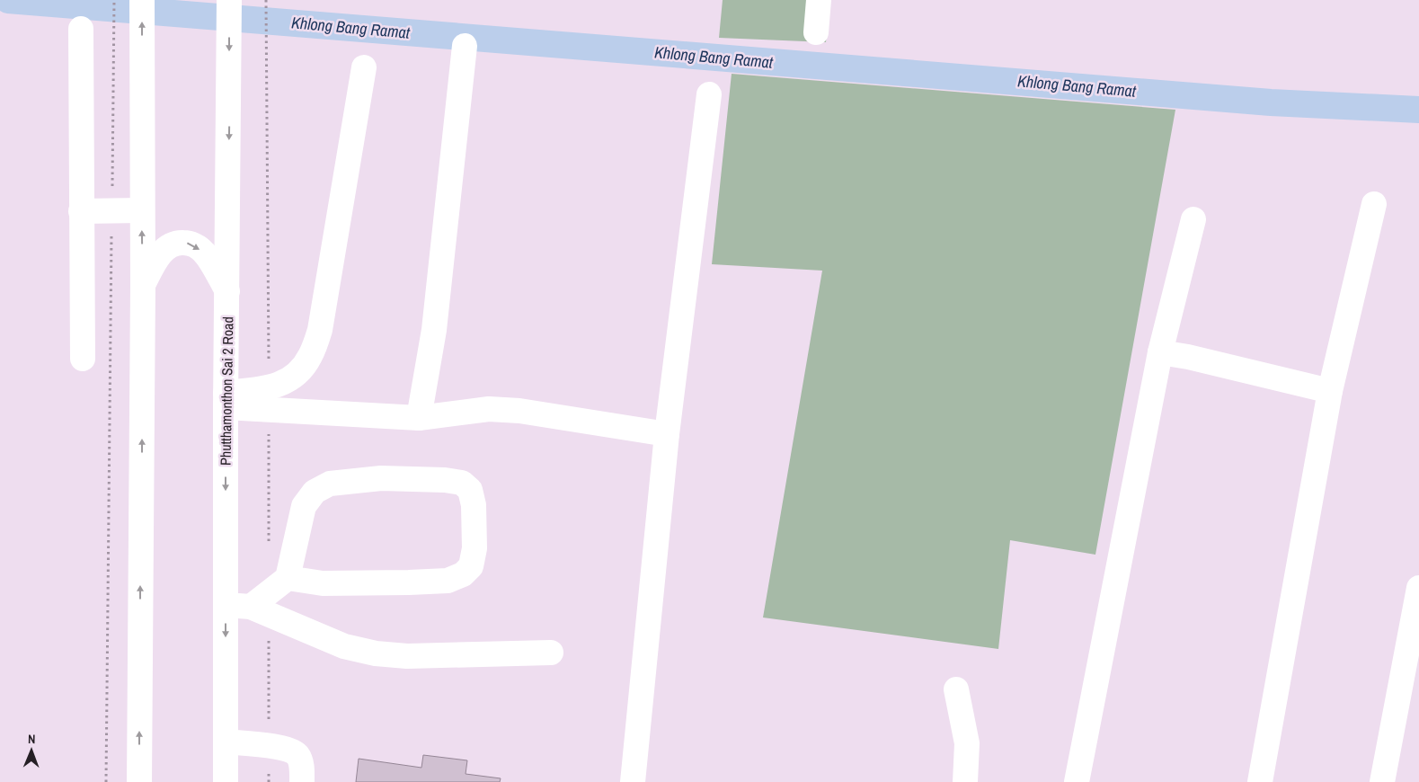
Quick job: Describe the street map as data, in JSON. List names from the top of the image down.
{
  "streets": {
    "street": ["Phutthamonthon Sai 2 Road"]
  },
  "water": ["Khlong Bang Ramat"],
  "north": "top"
}
